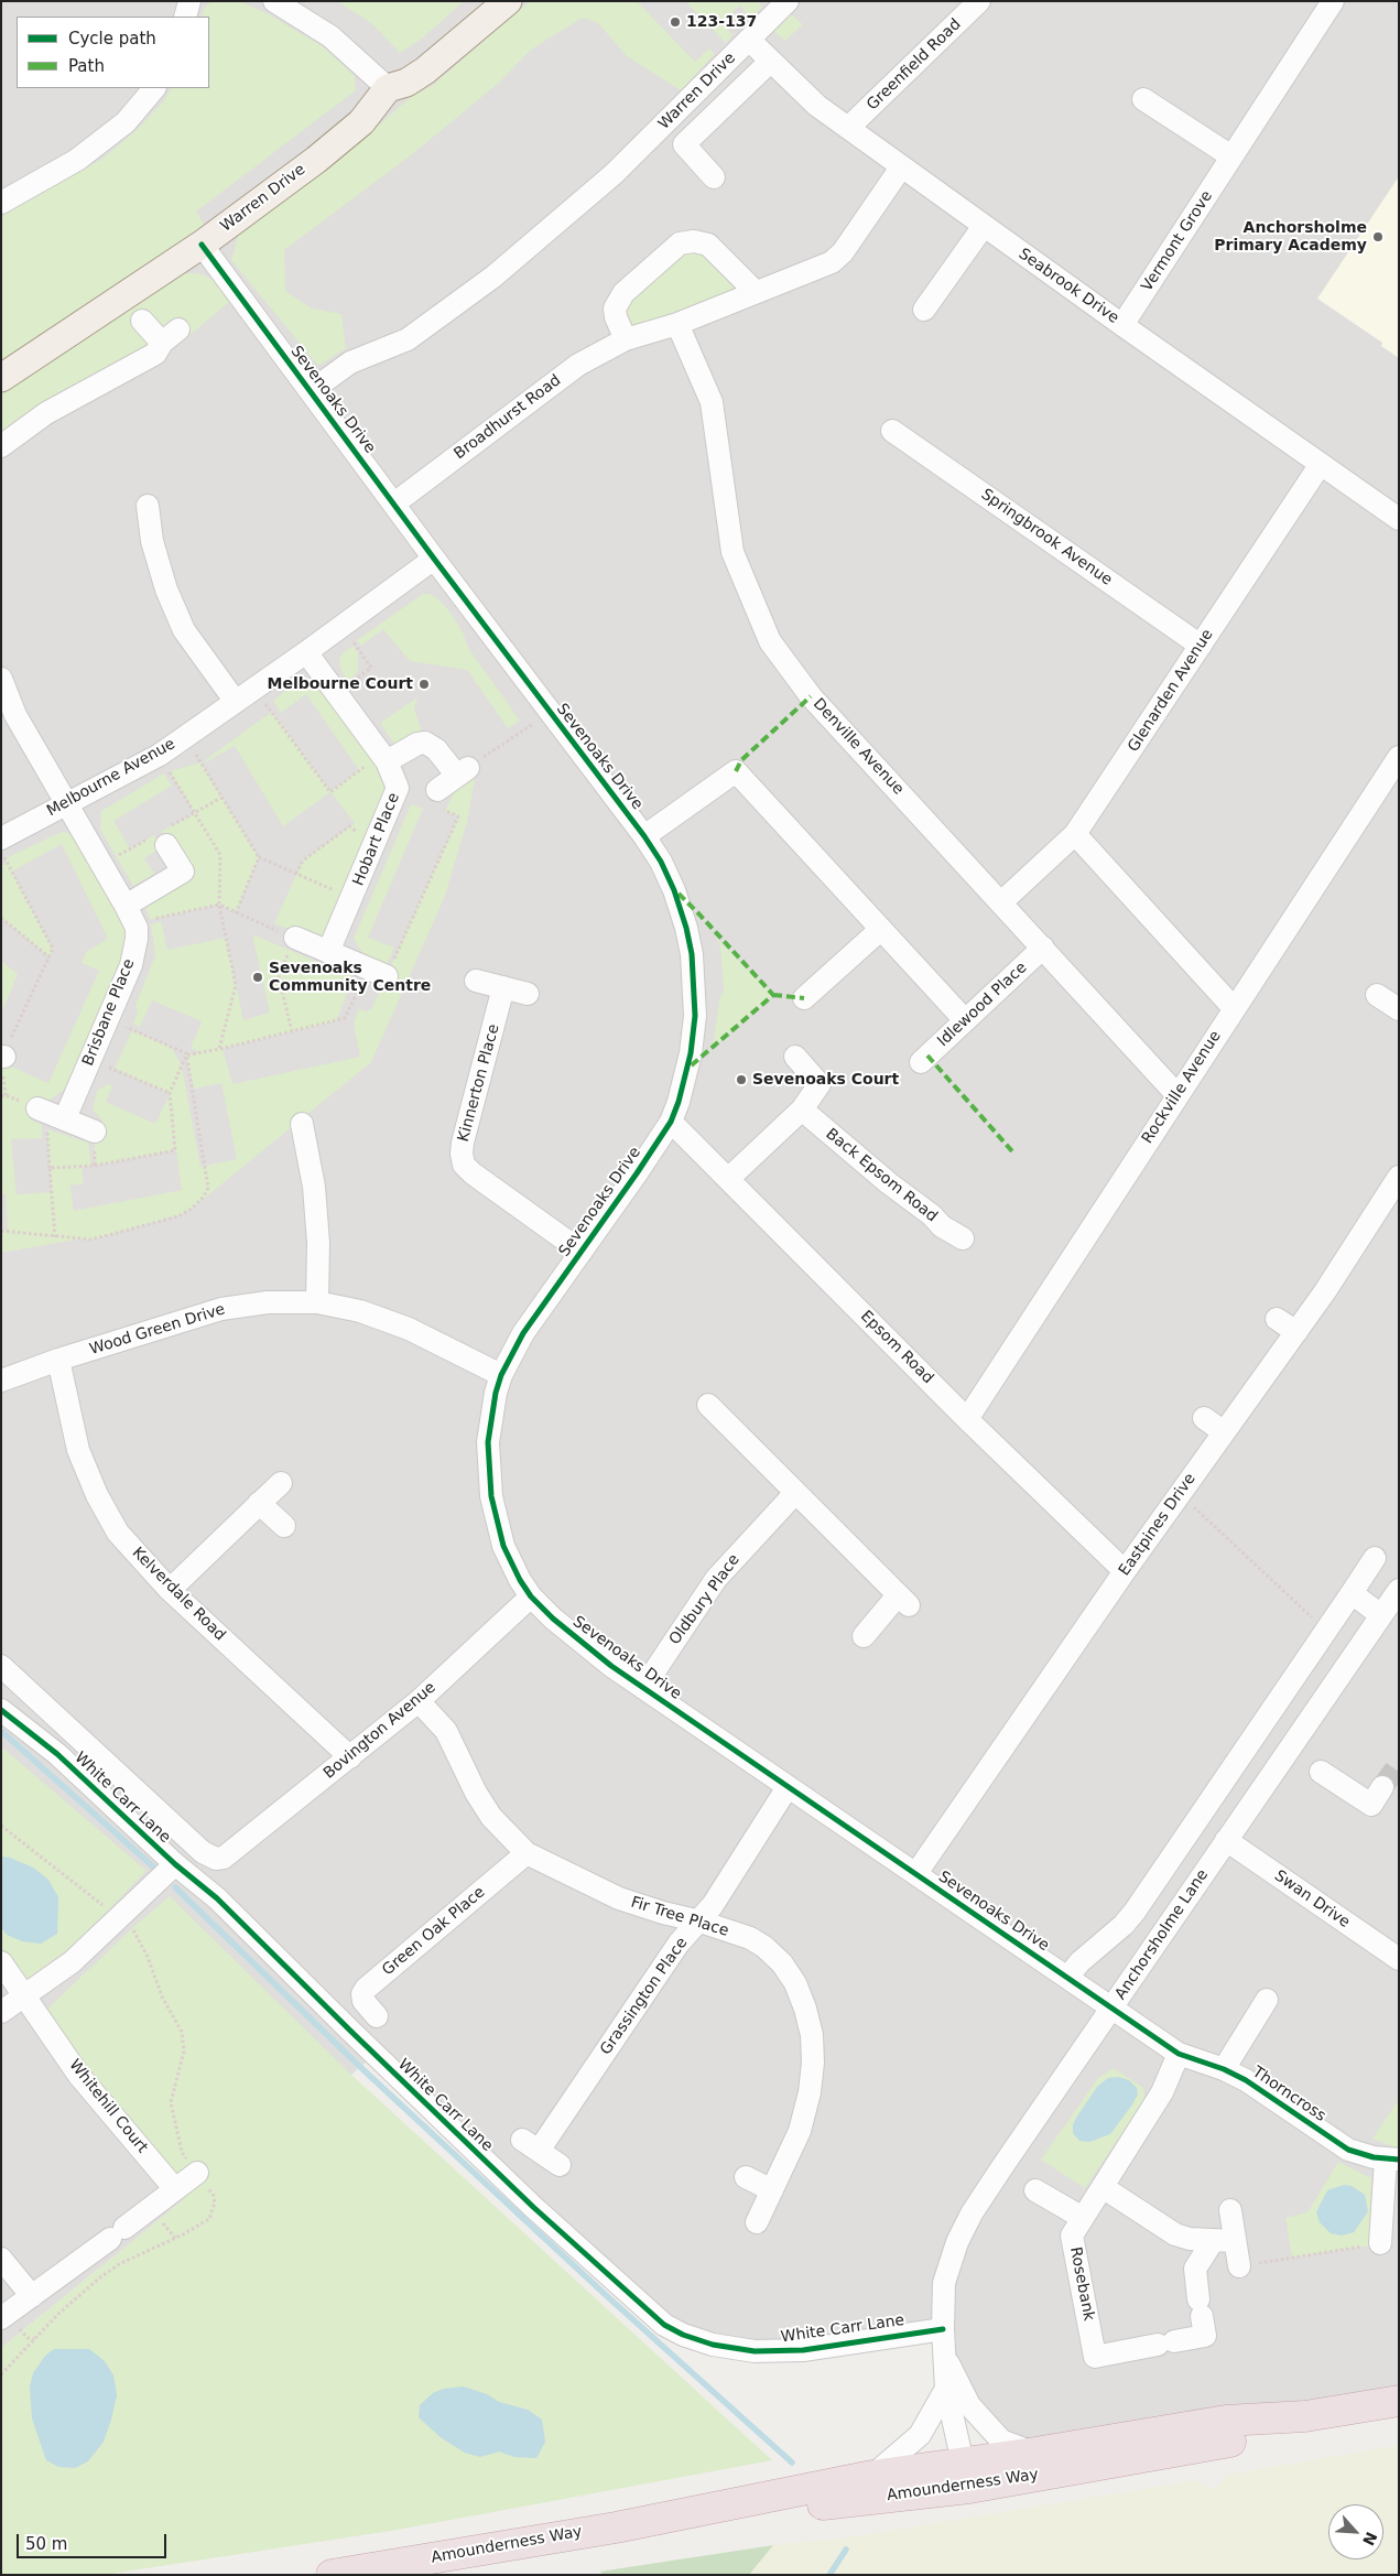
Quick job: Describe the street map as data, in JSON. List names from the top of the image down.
{
  "streets": {
    "highway": ["Amounderness Way"],
    "main road": ["Warren Drive"],
    "street": [
      "Greenfield Road",
      "Vermont Grove",
      "Seabrook Drive",
      "Sevenoaks Drive",
      "Broadhurst Road",
      "Springbrook Avenue",
      "Glenarden Avenue",
      "Denville Avenue",
      "Melbourne Avenue",
      "Hobart Place",
      "Idlewood Place",
      "Brisbane Place",
      "Kinnerton Place",
      "Rockville Avenue",
      "Back Epsom Road",
      "Wood Green Drive",
      "Epsom Road",
      "Eastpines Drive",
      "Kelverdale Road",
      "Oldbury Place",
      "Bovington Avenue",
      "White Carr Lane",
      "Swan Drive",
      "Fir Tree Place",
      "Green Oak Place",
      "Anchorsholme Lane",
      "Grassington Place",
      "Thorncross",
      "Whitehill Court",
      "Rosebank"
    ]
  },
  "crossings": [
    ["Greenfield Road", "Seabrook Drive"],
    ["Warren Drive", "Seabrook Drive"],
    ["Warren Drive", "Sevenoaks Drive"],
    ["Vermont Grove", "Seabrook Drive"],
    ["Seabrook Drive", "Broadhurst Road"],
    ["Seabrook Drive", "Glenarden Avenue"],
    ["Sevenoaks Drive", "Broadhurst Road"],
    ["Sevenoaks Drive", "Melbourne Avenue"],
    ["Sevenoaks Drive", "Kinnerton Place"],
    ["Sevenoaks Drive", "Wood Green Drive"],
    ["Sevenoaks Drive", "Epsom Road"],
    ["Sevenoaks Drive", "Eastpines Drive"],
    ["Sevenoaks Drive", "Oldbury Place"],
    ["Sevenoaks Drive", "Bovington Avenue"],
    ["Sevenoaks Drive", "Anchorsholme Lane"],
    ["Sevenoaks Drive", "Grassington Place"],
    ["Sevenoaks Drive", "Thorncross"],
    ["Broadhurst Road", "Denville Avenue"],
    ["Springbrook Avenue", "Glenarden Avenue"],
    ["Glenarden Avenue", "Denville Avenue"],
    ["Denville Avenue", "Idlewood Place"],
    ["Denville Avenue", "Rockville Avenue"],
    ["Melbourne Avenue", "Hobart Place"],
    ["Rockville Avenue", "Epsom Road"],
    ["Wood Green Drive", "Kelverdale Road"],
    ["Epsom Road", "Eastpines Drive"],
    ["Kelverdale Road", "Bovington Avenue"],
    ["Bovington Avenue", "Fir Tree Place"],
    ["White Carr Lane", "Anchorsholme Lane"],
    ["Swan Drive", "Anchorsholme Lane"],
    ["Fir Tree Place", "Green Oak Place"],
    ["Fir Tree Place", "Grassington Place"],
    ["Anchorsholme Lane", "Thorncross"],
    ["Anchorsholme Lane", "Amounderness Way"],
    ["Thorncross", "Rosebank"]
  ],
  "places": [
    "123-137",
    "Anchorsholme Primary Academy",
    "Melbourne Court",
    "Sevenoaks Community Centre",
    "Sevenoaks Court"
  ],
  "legend": ["Cycle path", "Path"],
  "scale_bar": "50 m",
  "north": "bottom right"
}
